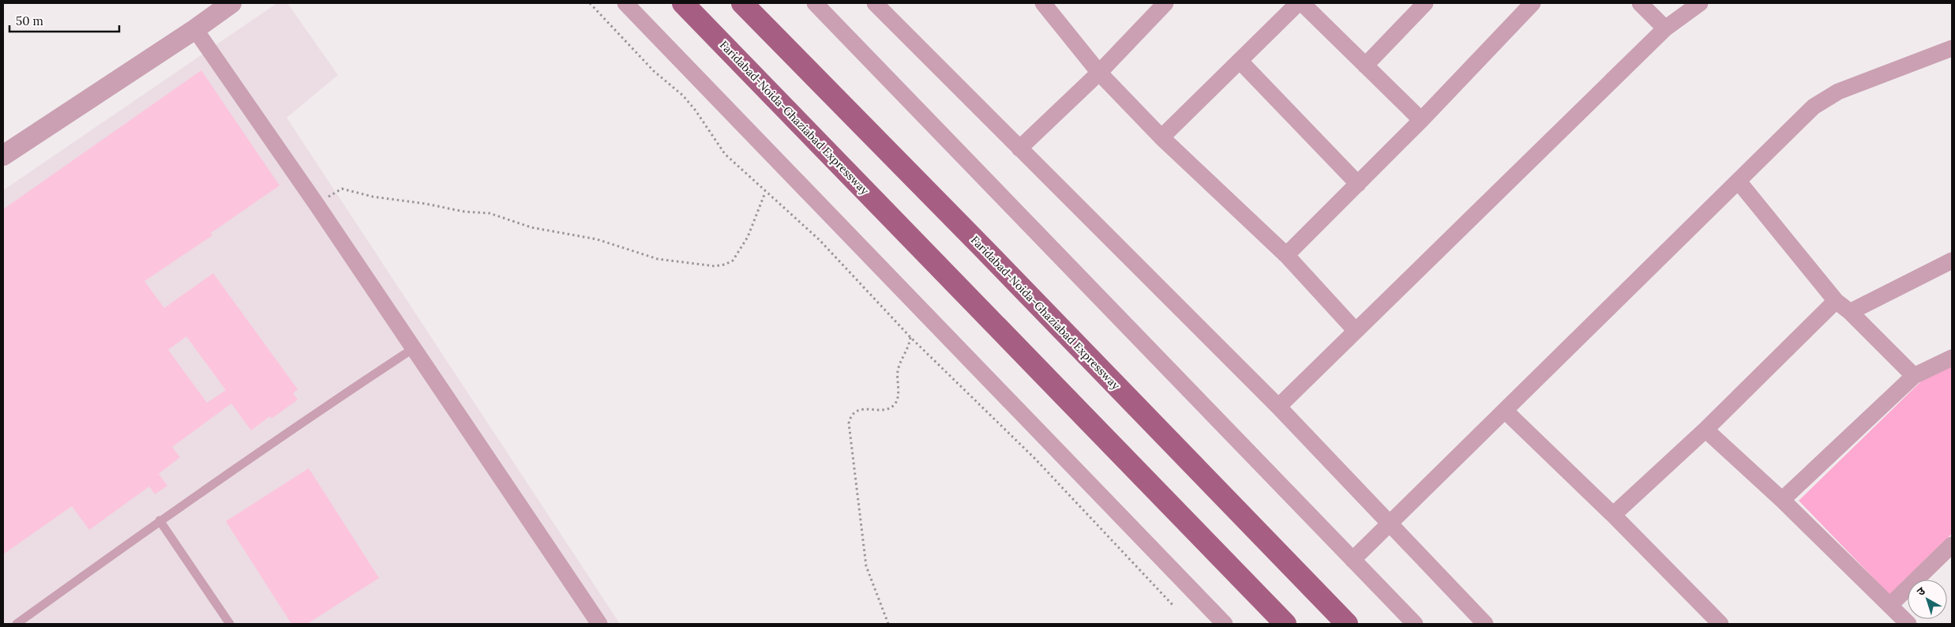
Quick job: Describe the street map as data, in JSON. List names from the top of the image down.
{
  "streets": {
    "main road": ["Faridabad-Noida-Ghaziabad Expressway"]
  },
  "scale_bar": "50 m",
  "north": "top left"
}
